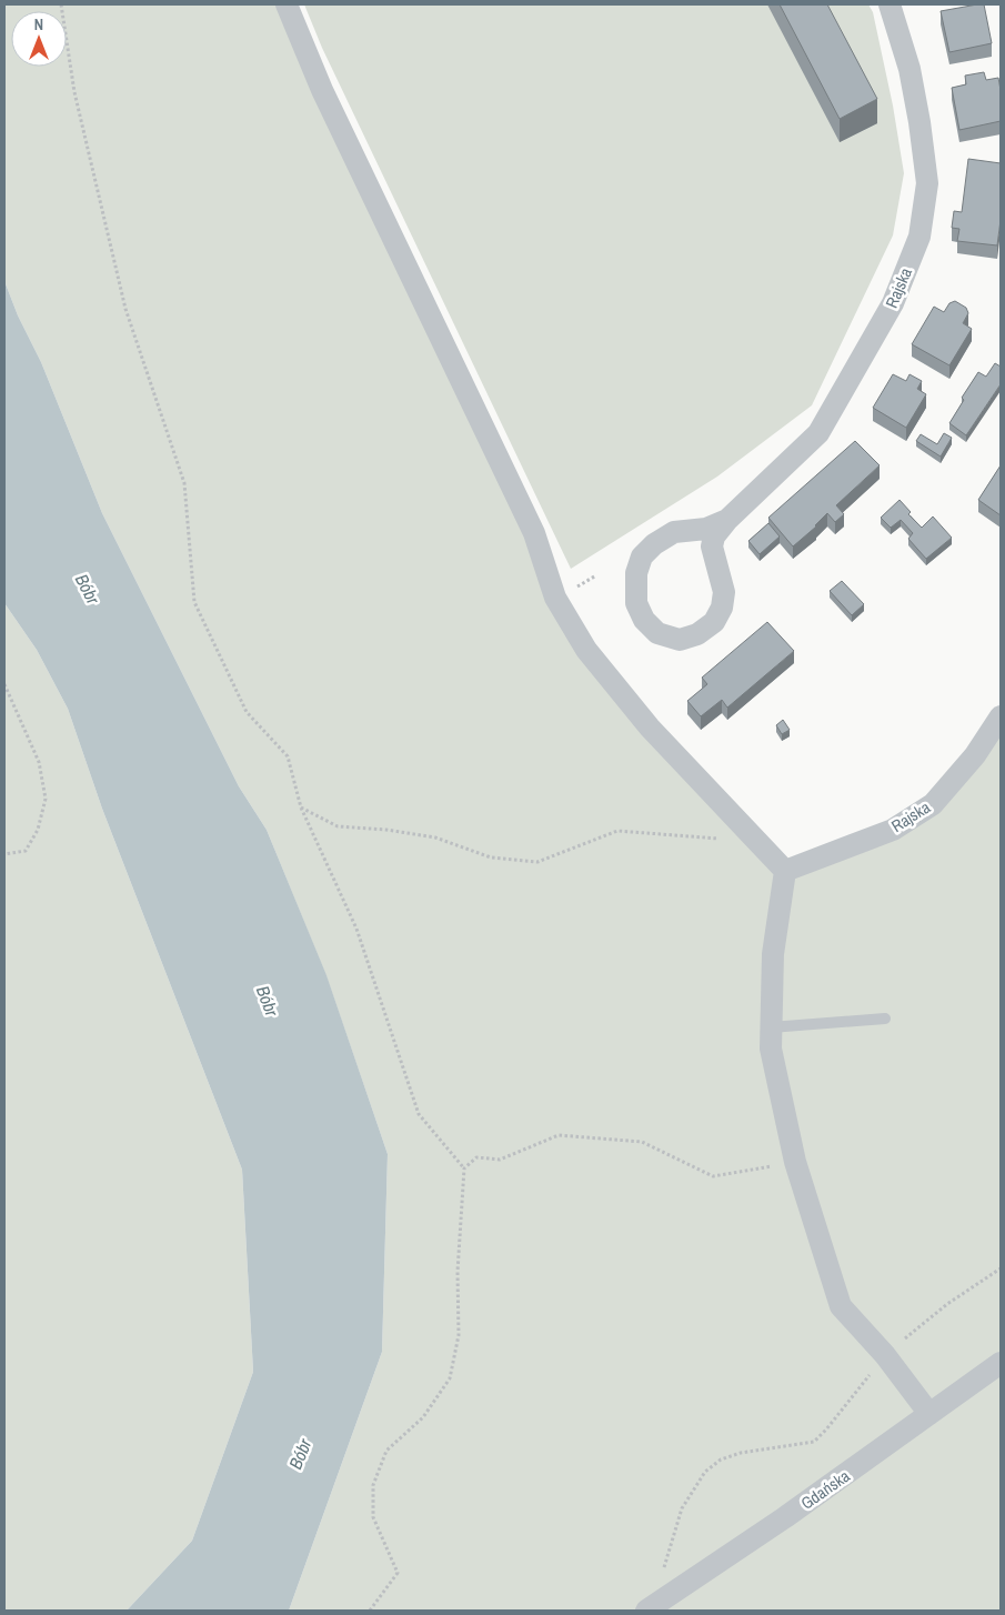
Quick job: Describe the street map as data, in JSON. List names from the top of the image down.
{
  "streets": {
    "street": ["Rajska", "Gdańska"]
  },
  "water": ["Bóbr"],
  "north": "top"
}
